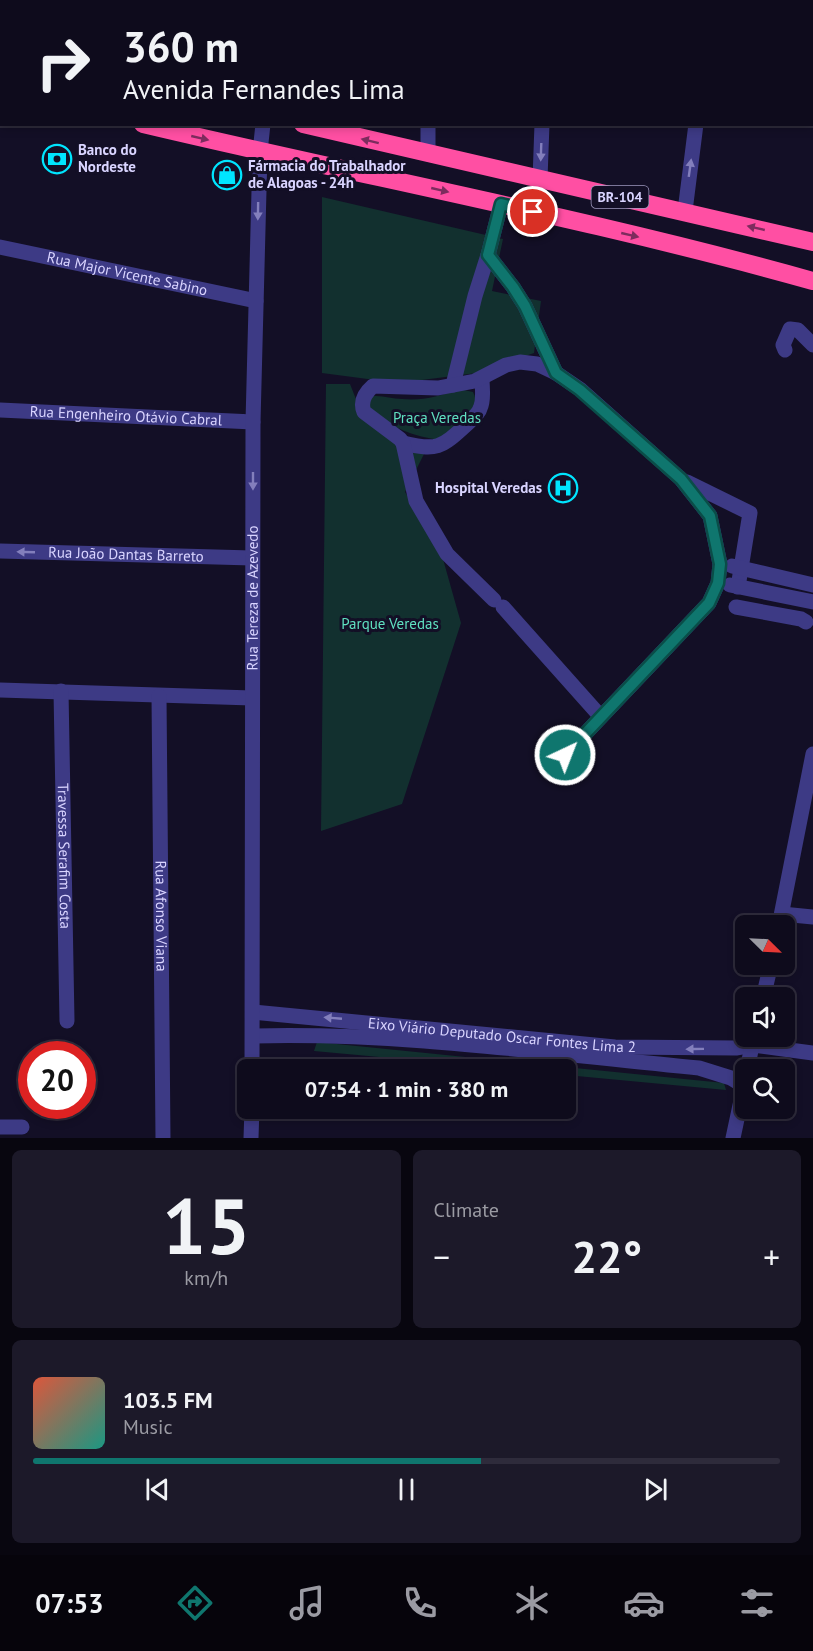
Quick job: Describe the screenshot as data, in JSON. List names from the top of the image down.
{
  "streets": {
    "highway": ["BR-104"],
    "street": [
      "Rua Major Vicente Sabino",
      "Rua Engenheiro Otávio Cabral",
      "Rua João Dantas Barreto",
      "Rua Tereza de Azevedo",
      "Travessa Serafim Costa",
      "Rua Afonso Viana",
      "Eixo Viário Deputado Oscar Fontes Lima 2"
    ]
  },
  "crossings": [
    ["BR-104", "Rua Tereza de Azevedo"],
    ["Rua Major Vicente Sabino", "Rua Tereza de Azevedo"],
    ["Rua Engenheiro Otávio Cabral", "Rua Tereza de Azevedo"],
    ["Rua João Dantas Barreto", "Rua Tereza de Azevedo"],
    ["Rua Tereza de Azevedo", "Eixo Viário Deputado Oscar Fontes Lima 2"]
  ],
  "one_way": ["Rua João Dantas Barreto"],
  "parks": ["Praça Veredas", "Parque Veredas"],
  "places": {
    "bank": ["Banco do Nordeste"],
    "shop": ["Fármacia do Trabalhador de Alagoas - 24h"],
    "hospital": ["Hospital Veredas"]
  },
  "north": "bottom right",
  "page": {
    "turn": ["360 m", "Avenida Fernandes Lima"],
    "limit": "20",
    "trip": "07:54 · 1 min · 380 m",
    "tile": [
      ["15", "km/h"],
      "Climate"
    ],
    "heat": ["−", "22°", "+"],
    "song": ["103.5 FM", "Music"],
    "tabs": "07:53"
  }
}
